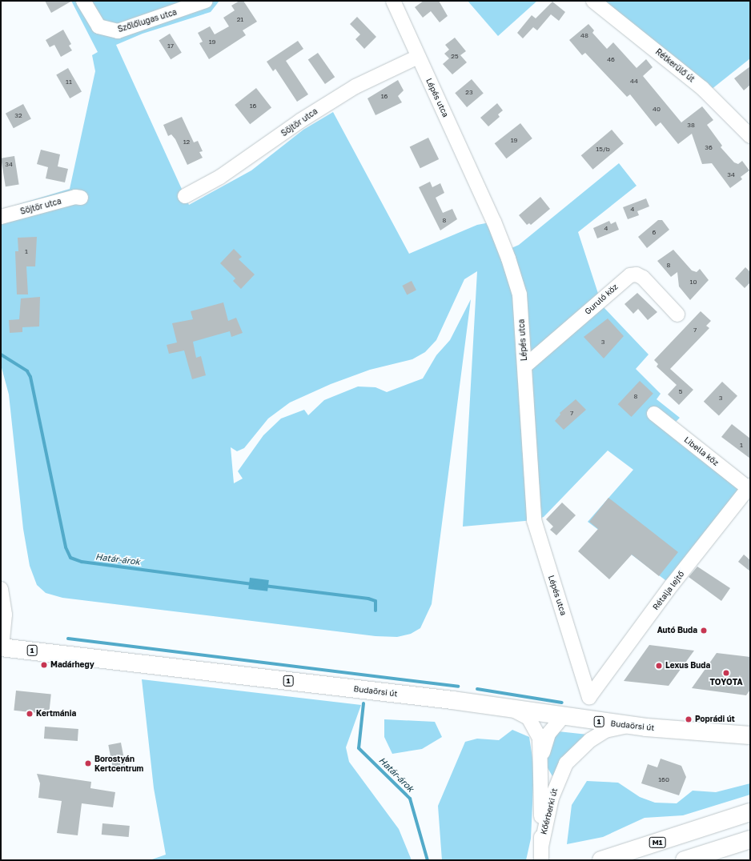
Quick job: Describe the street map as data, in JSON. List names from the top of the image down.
{
  "streets": {
    "main road": ["1", "Budaörsi út", "M1"],
    "street": [
      "Szőlőlugas utca",
      "Rétkerülő út",
      "Lépés utca",
      "Söjtör utca",
      "Guruló köz",
      "Libella köz",
      "Rétalja lejtő",
      "Kőérberki út"
    ]
  },
  "crossings": [
    ["Lépés utca", "Söjtör utca"],
    ["Lépés utca", "Guruló köz"],
    ["Lépés utca", "Rétalja lejtő"],
    ["Libella köz", "Rétalja lejtő"],
    ["Budaörsi út", "Kőérberki út"]
  ],
  "water": ["Határ-árok"],
  "places": [
    "Autó Buda",
    "Madárhegy",
    "Lexus Buda",
    "TOYOTA",
    "Kertmánia",
    "Poprádi út",
    "Borostyán Kertcentrum"
  ],
  "house_numbers": [
    "21",
    "48",
    "19",
    "17",
    "25",
    "46",
    "44",
    "11",
    "23",
    "16",
    "16",
    "40",
    "32",
    "38",
    "19",
    "12",
    "36",
    "15/b",
    "34",
    "34",
    "4",
    "8",
    "4",
    "6",
    "1",
    "8",
    "10",
    "7",
    "3",
    "5",
    "8",
    "3",
    "7",
    "1",
    "160"
  ]
}
